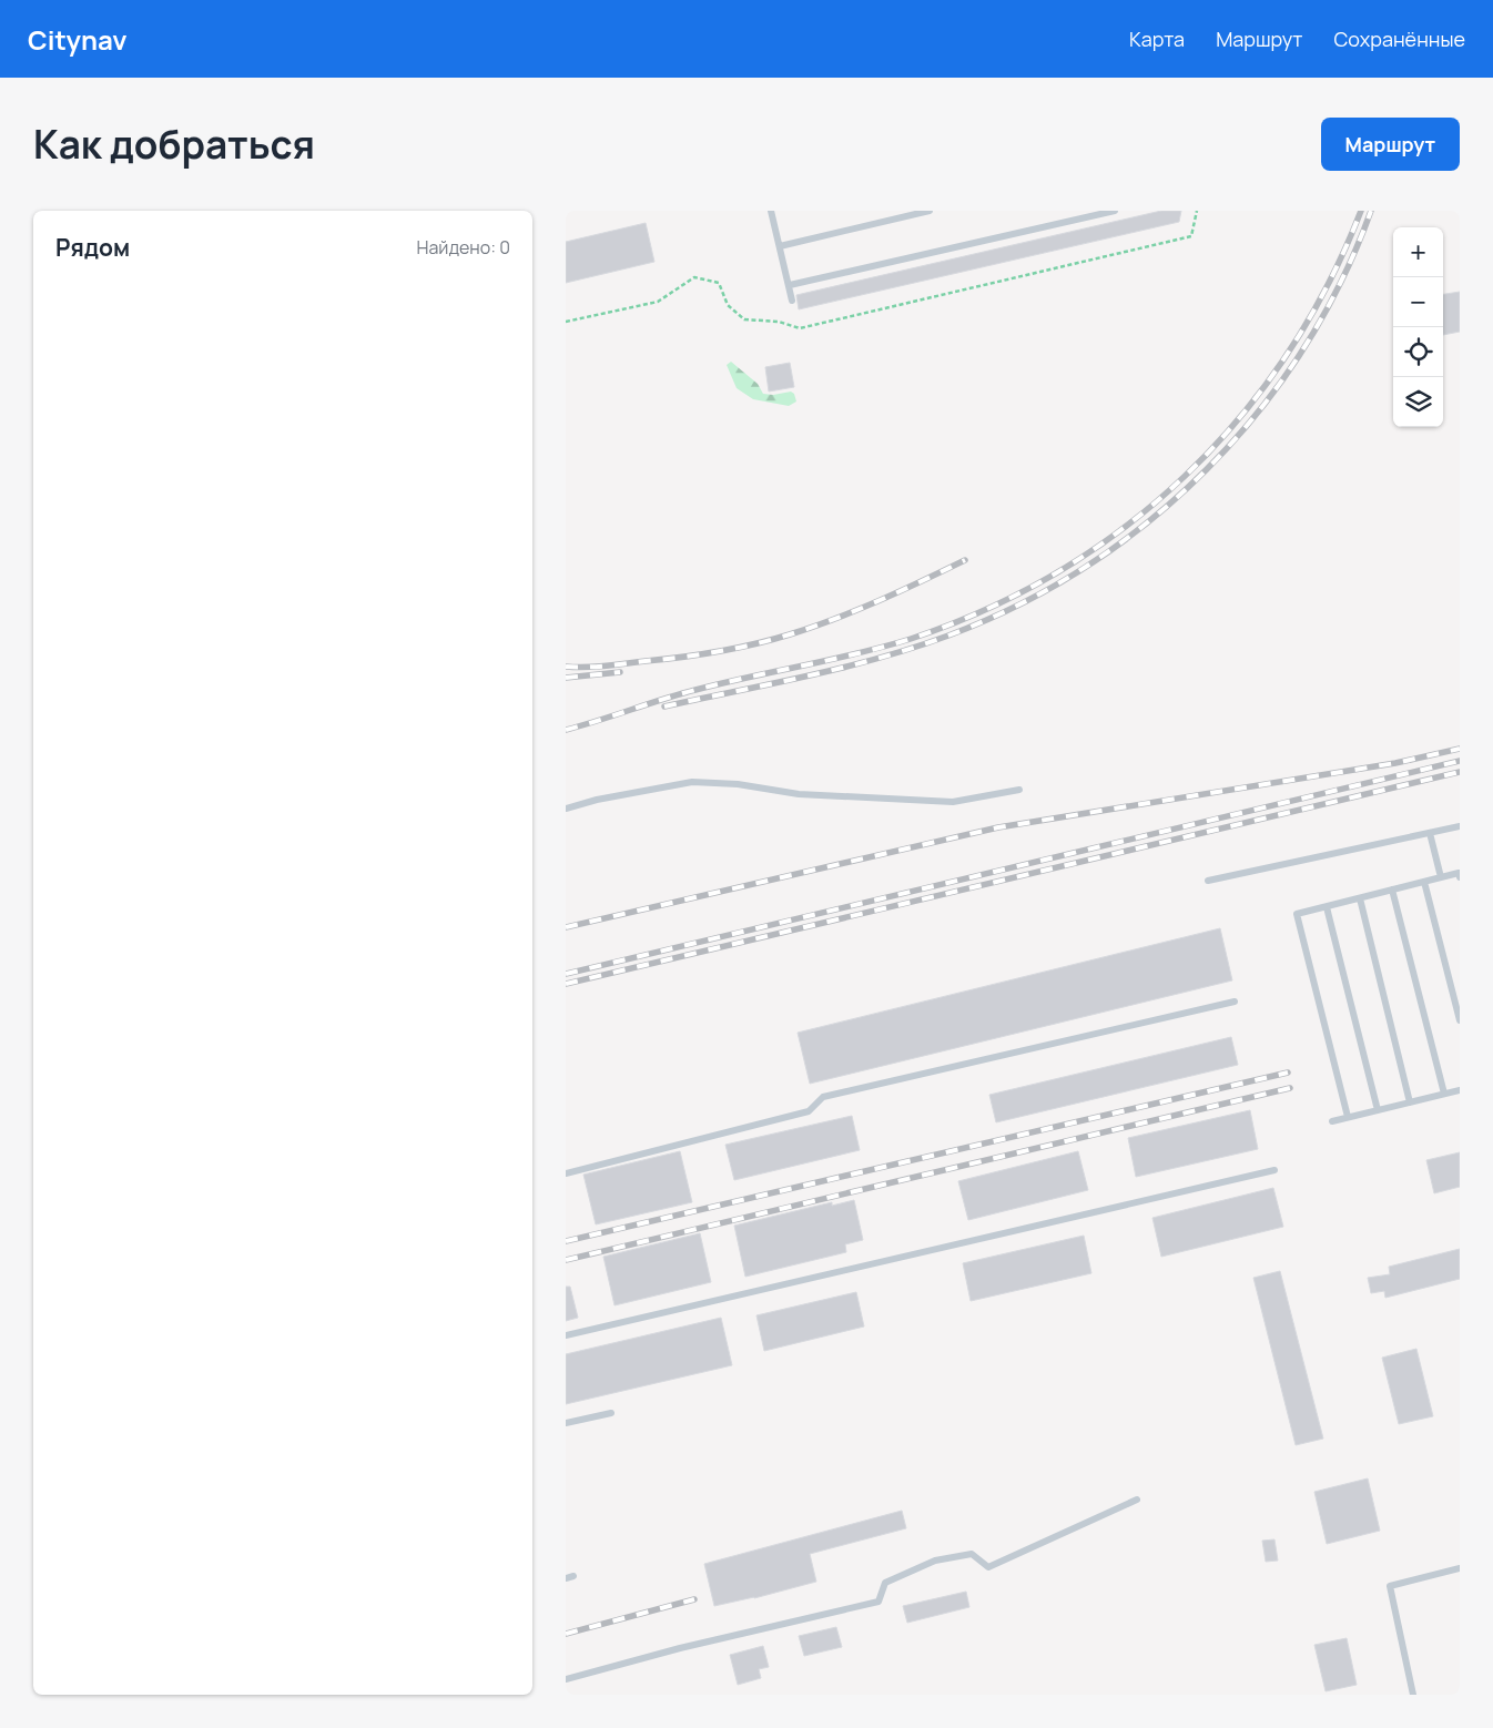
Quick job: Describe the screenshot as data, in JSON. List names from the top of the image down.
{
  "page": {
    "header": "Citynav",
    "nav": ["Карта", "Маршрут", "Сохранённые"],
    "title": "Как добраться",
    "buttons": "Маршрут",
    "heading": ["Рядом", "Найдено: 0"],
    "map_buttons": ["+", "−"]
  }
}
